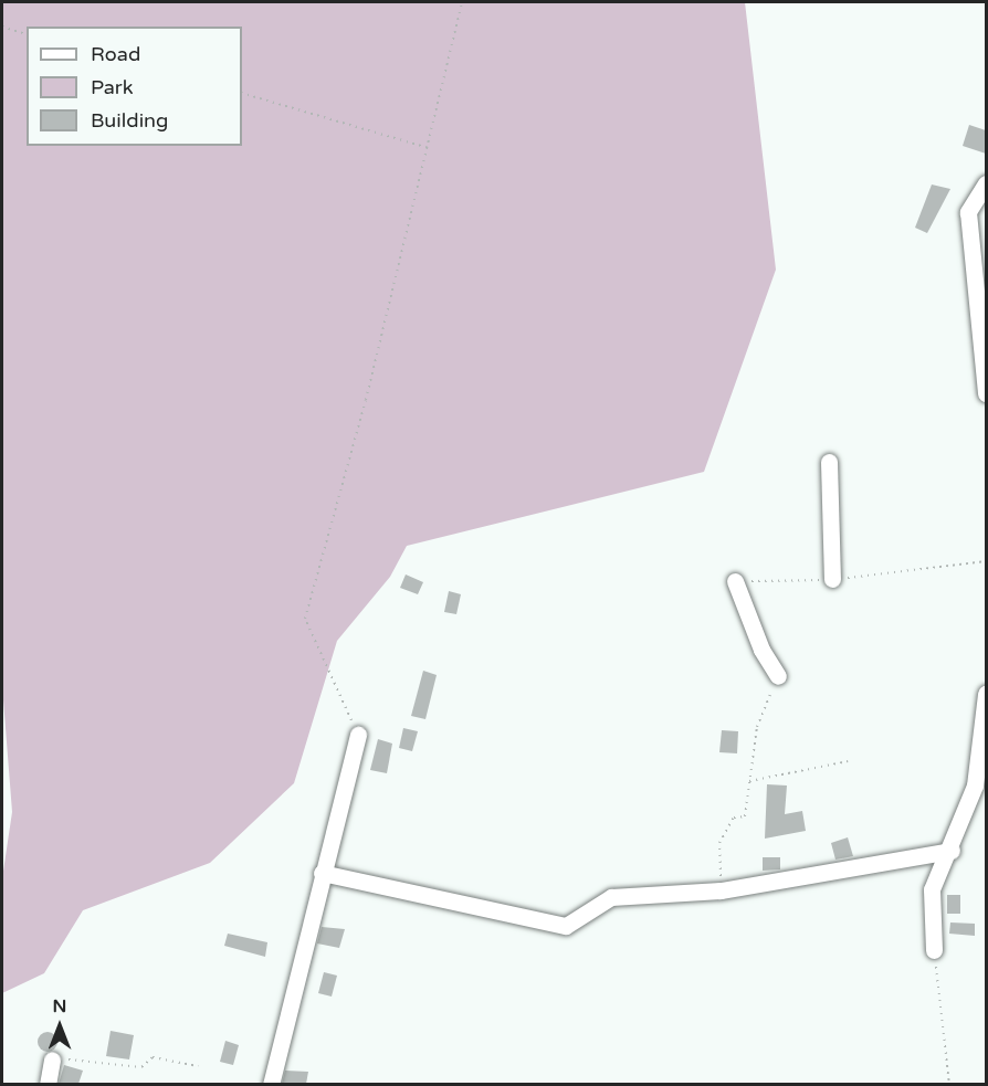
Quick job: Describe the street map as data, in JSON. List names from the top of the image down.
{
  "legend": ["Road", "Park", "Building"],
  "north": "top"
}
